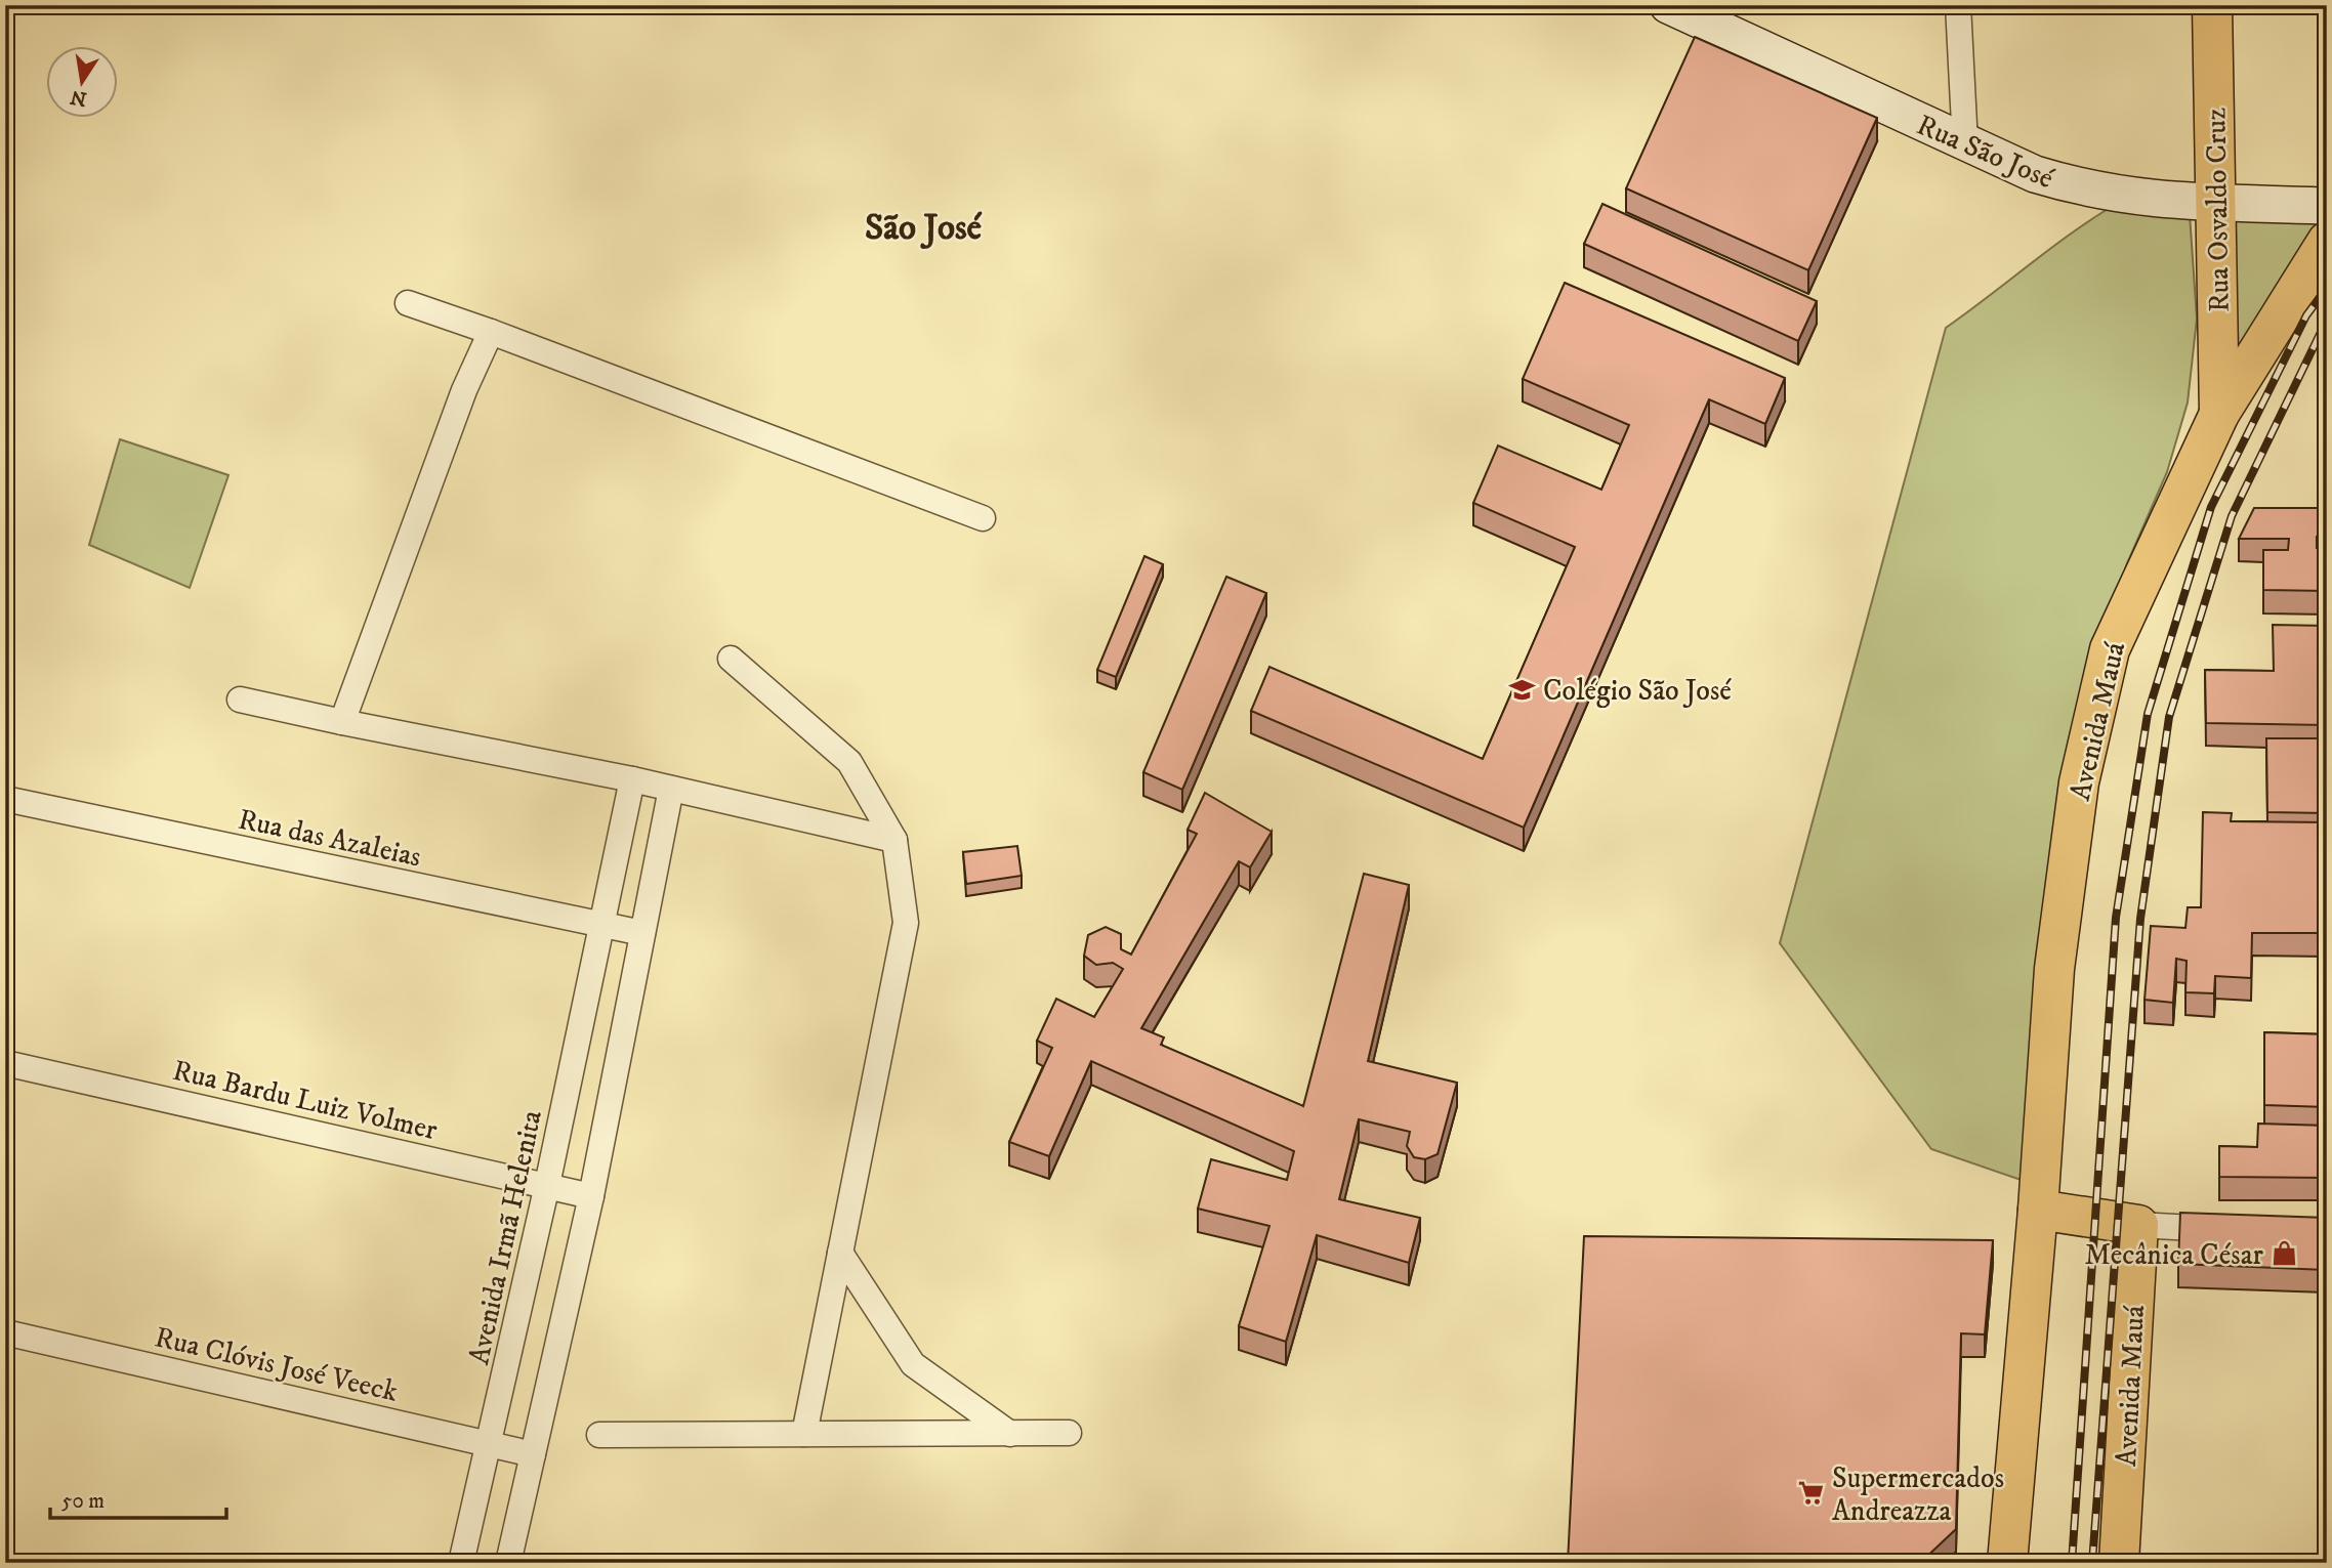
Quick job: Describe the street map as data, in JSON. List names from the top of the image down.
{
  "streets": {
    "main road": ["Rua Osvaldo Cruz", "Avenida Mauá"],
    "street": [
      "Rua São José",
      "Rua das Azaleias",
      "Rua Bardu Luiz Volmer",
      "Avenida Irmã Helenita",
      "Rua Clóvis José Veeck"
    ]
  },
  "crossings": [
    ["Rua São José", "Rua Osvaldo Cruz"],
    ["Rua Osvaldo Cruz", "Avenida Mauá"],
    ["Rua das Azaleias", "Avenida Irmã Helenita"],
    ["Rua Bardu Luiz Volmer", "Avenida Irmã Helenita"],
    ["Avenida Irmã Helenita", "Rua Clóvis José Veeck"]
  ],
  "districts": ["São José"],
  "places": {
    "school or university": ["Colégio São José"],
    "shop": ["Mecânica César"],
    "supermarket": ["Supermercados Andreazza"]
  },
  "scale_bar": "50 m",
  "north": "bottom"
}
